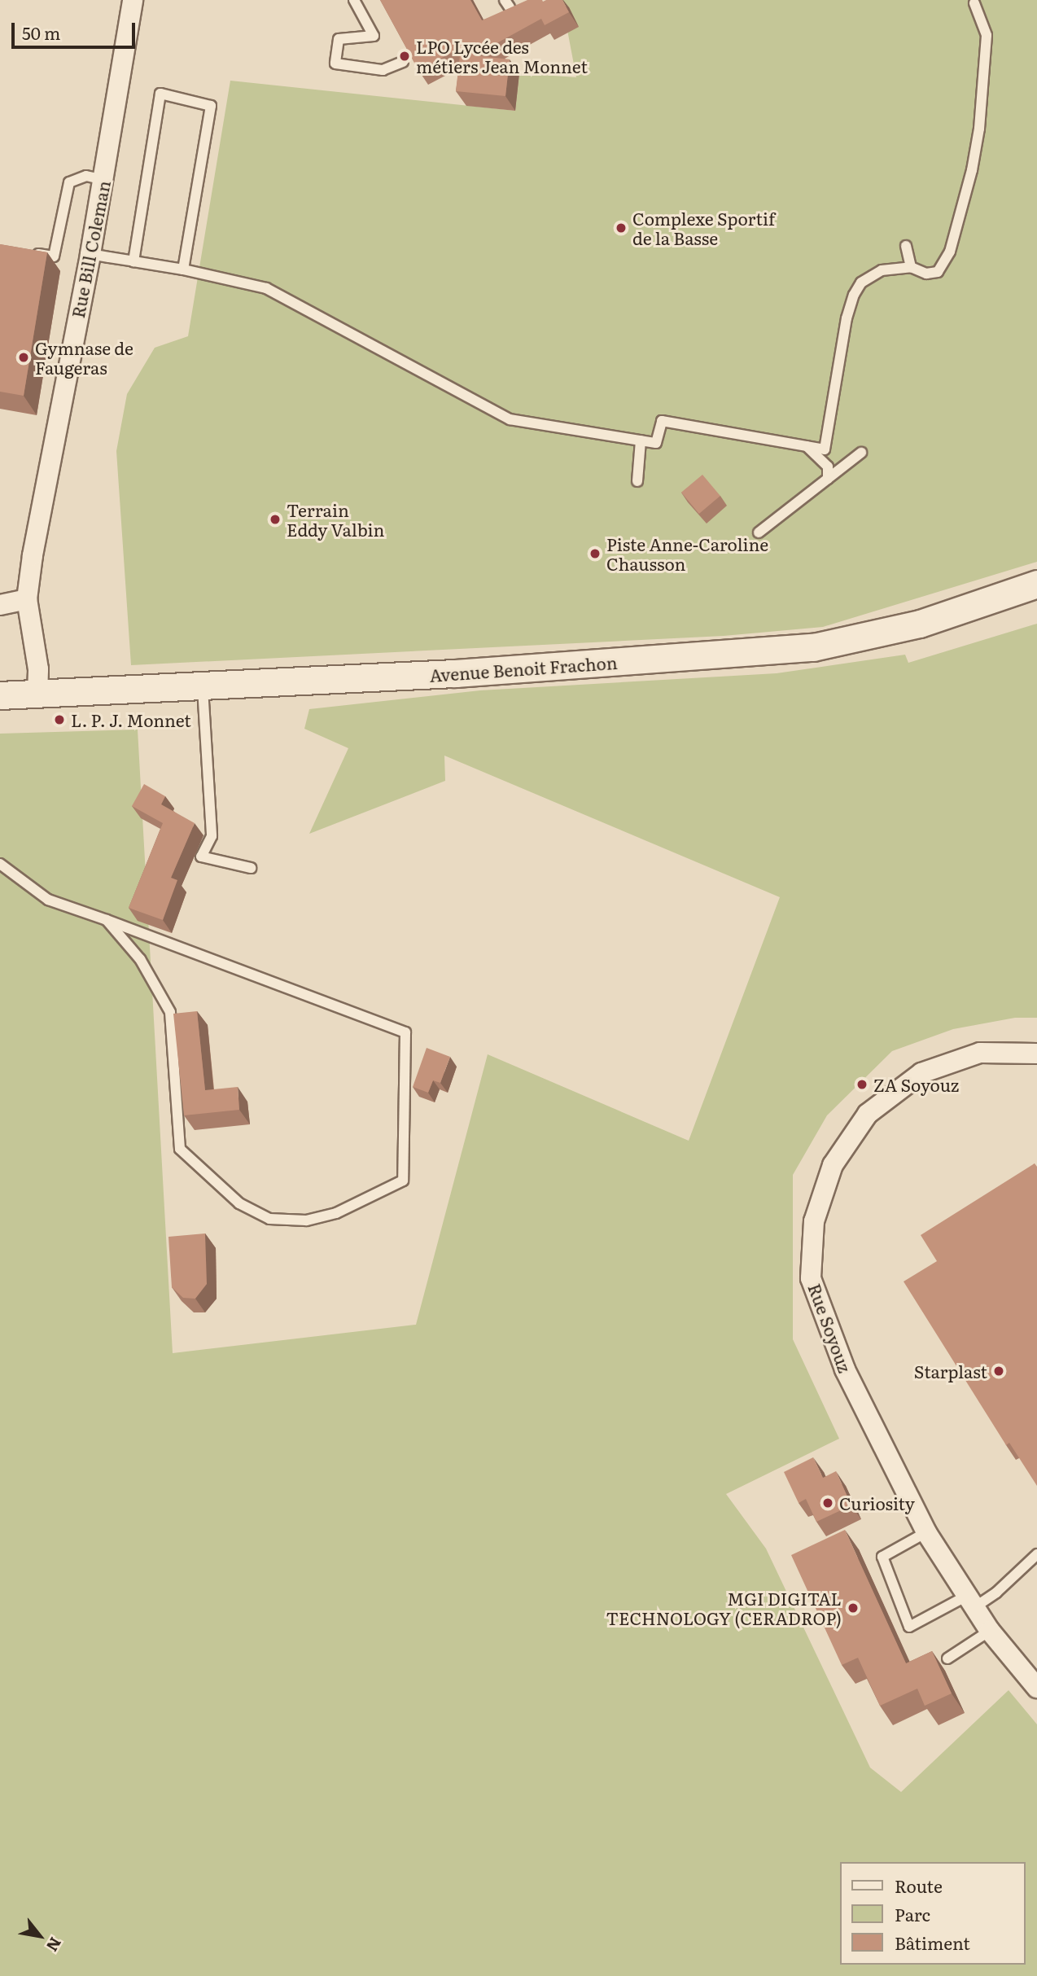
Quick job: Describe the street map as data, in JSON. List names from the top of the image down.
{
  "streets": {
    "main road": ["Avenue Benoit Frachon"],
    "street": ["Rue Bill Coleman", "Rue Soyouz"]
  },
  "crossings": [
    ["Rue Bill Coleman", "Avenue Benoit Frachon"]
  ],
  "places": [
    "LPO Lycée des métiers Jean Monnet",
    "Complexe Sportif de la Basse",
    "Gymnase de Faugeras",
    "Terrain Eddy Valbin",
    "Piste Anne-Caroline Chausson",
    "L. P. J. Monnet",
    "ZA Soyouz",
    "Starplast",
    "Curiosity",
    "MGI DIGITAL TECHNOLOGY (CERADROP)"
  ],
  "legend": ["Route", "Parc", "Bâtiment"],
  "scale_bar": "50 m",
  "north": "bottom right"
}
